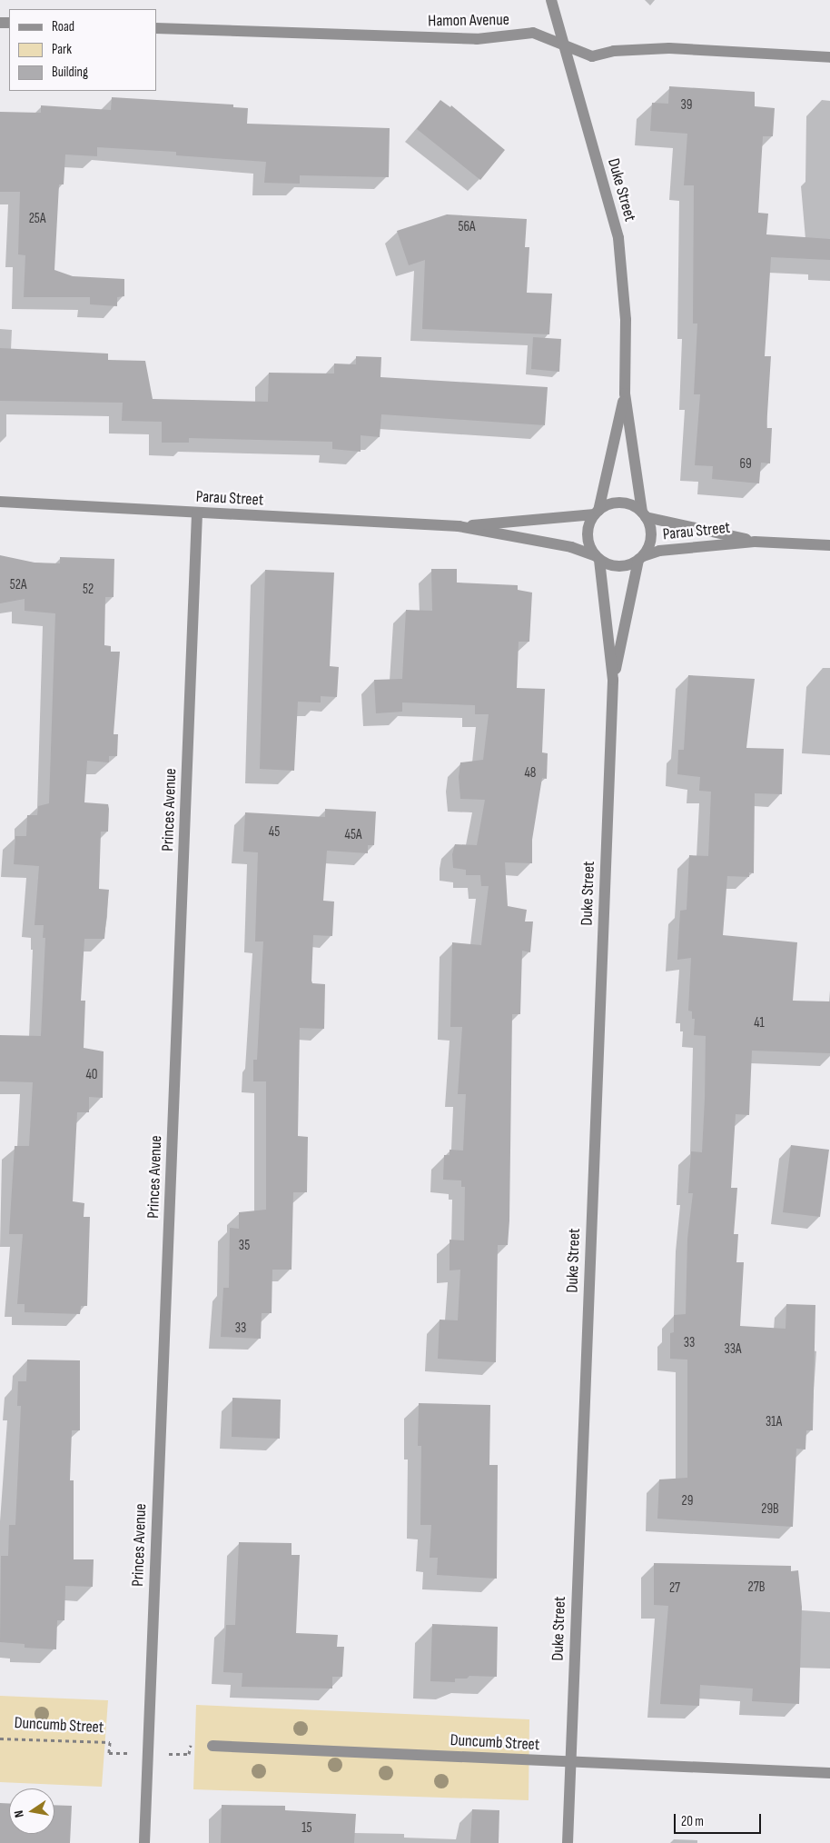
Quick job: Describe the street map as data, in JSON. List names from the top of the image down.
{
  "streets": {
    "street": [
      "Hamon Avenue",
      "Duke Street",
      "Parau Street",
      "Princes Avenue",
      "Duncumb Street"
    ]
  },
  "crossings": [
    ["Hamon Avenue", "Duke Street"],
    ["Duke Street", "Parau Street"],
    ["Duke Street", "Duncumb Street"],
    ["Parau Street", "Princes Avenue"]
  ],
  "house_numbers": [
    "39",
    "25A",
    "56A",
    "69",
    "52A",
    "52",
    "48",
    "45",
    "45A",
    "41",
    "40",
    "35",
    "33",
    "33",
    "33A",
    "31A",
    "29",
    "29B",
    "27B",
    "27",
    "15"
  ],
  "legend": ["Road", "Park", "Building"],
  "scale_bar": "20 m",
  "north": "left"
}
